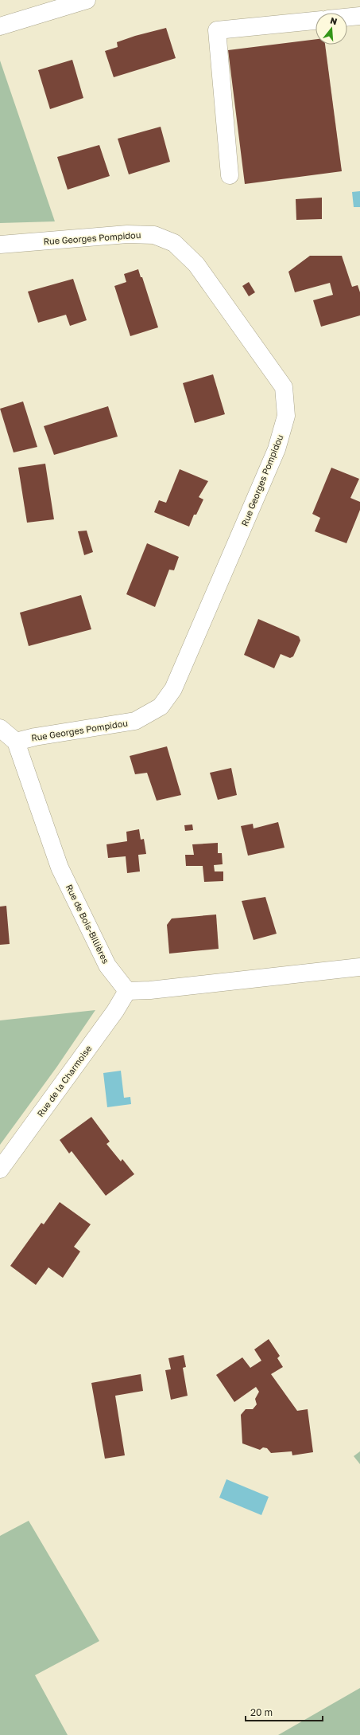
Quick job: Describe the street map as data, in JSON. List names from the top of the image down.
{
  "streets": {
    "street": ["Rue Georges Pompidou", "Rue de Bois-Billières", "Rue de la Charmoise"]
  },
  "crossings": [
    ["Rue Georges Pompidou", "Rue de Bois-Billières"],
    ["Rue de Bois-Billières", "Rue de la Charmoise"]
  ],
  "scale_bar": "20 m",
  "north": "top"
}
